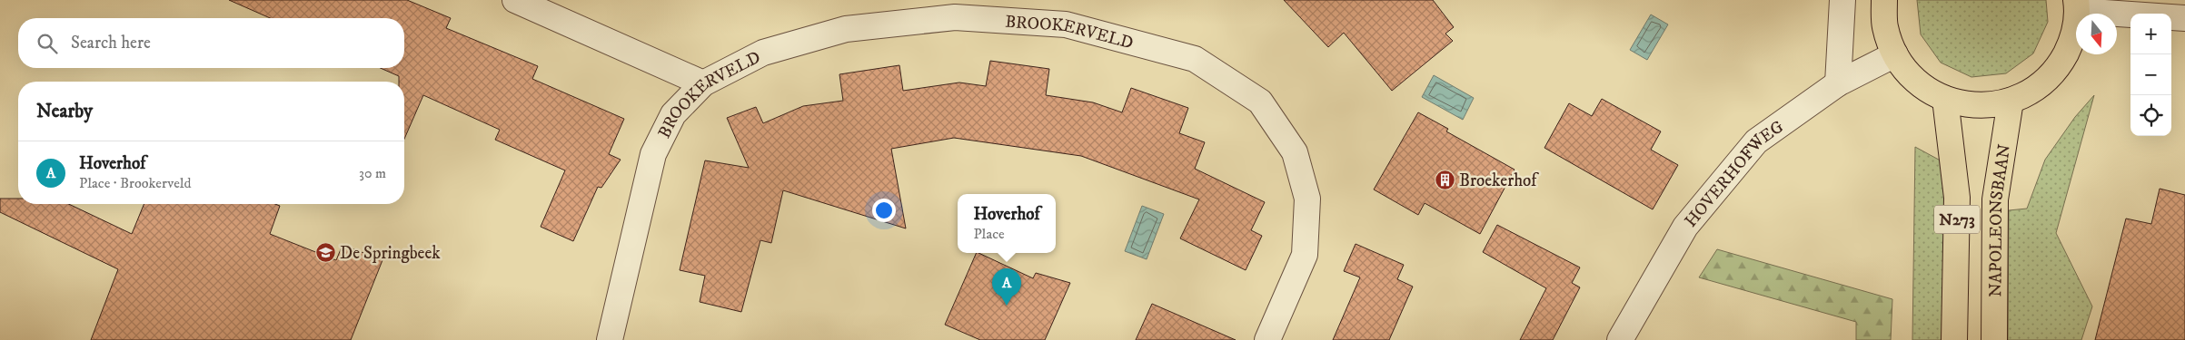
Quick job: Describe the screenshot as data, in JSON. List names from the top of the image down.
{
  "streets": {
    "main road": ["N273", "NAPOLEONSBAAN"],
    "street": ["BROOKERVELD", "HOVERHOFWEG"]
  },
  "places": {
    "building": ["Broekerhof"],
    "school or university": ["De Springbeek"]
  },
  "north": "bottom",
  "page": {
    "map_buttons": ["+", "−"],
    "search": "Search here",
    "heading": "Nearby",
    "list": [
      {
        "mark": "A",
        "name": "Hoverhof",
        "note": "Place · Brookerveld",
        "value": "30 m"
      }
    ],
    "popup": ["Hoverhof", "Place"],
    "pins": "A"
  }
}
